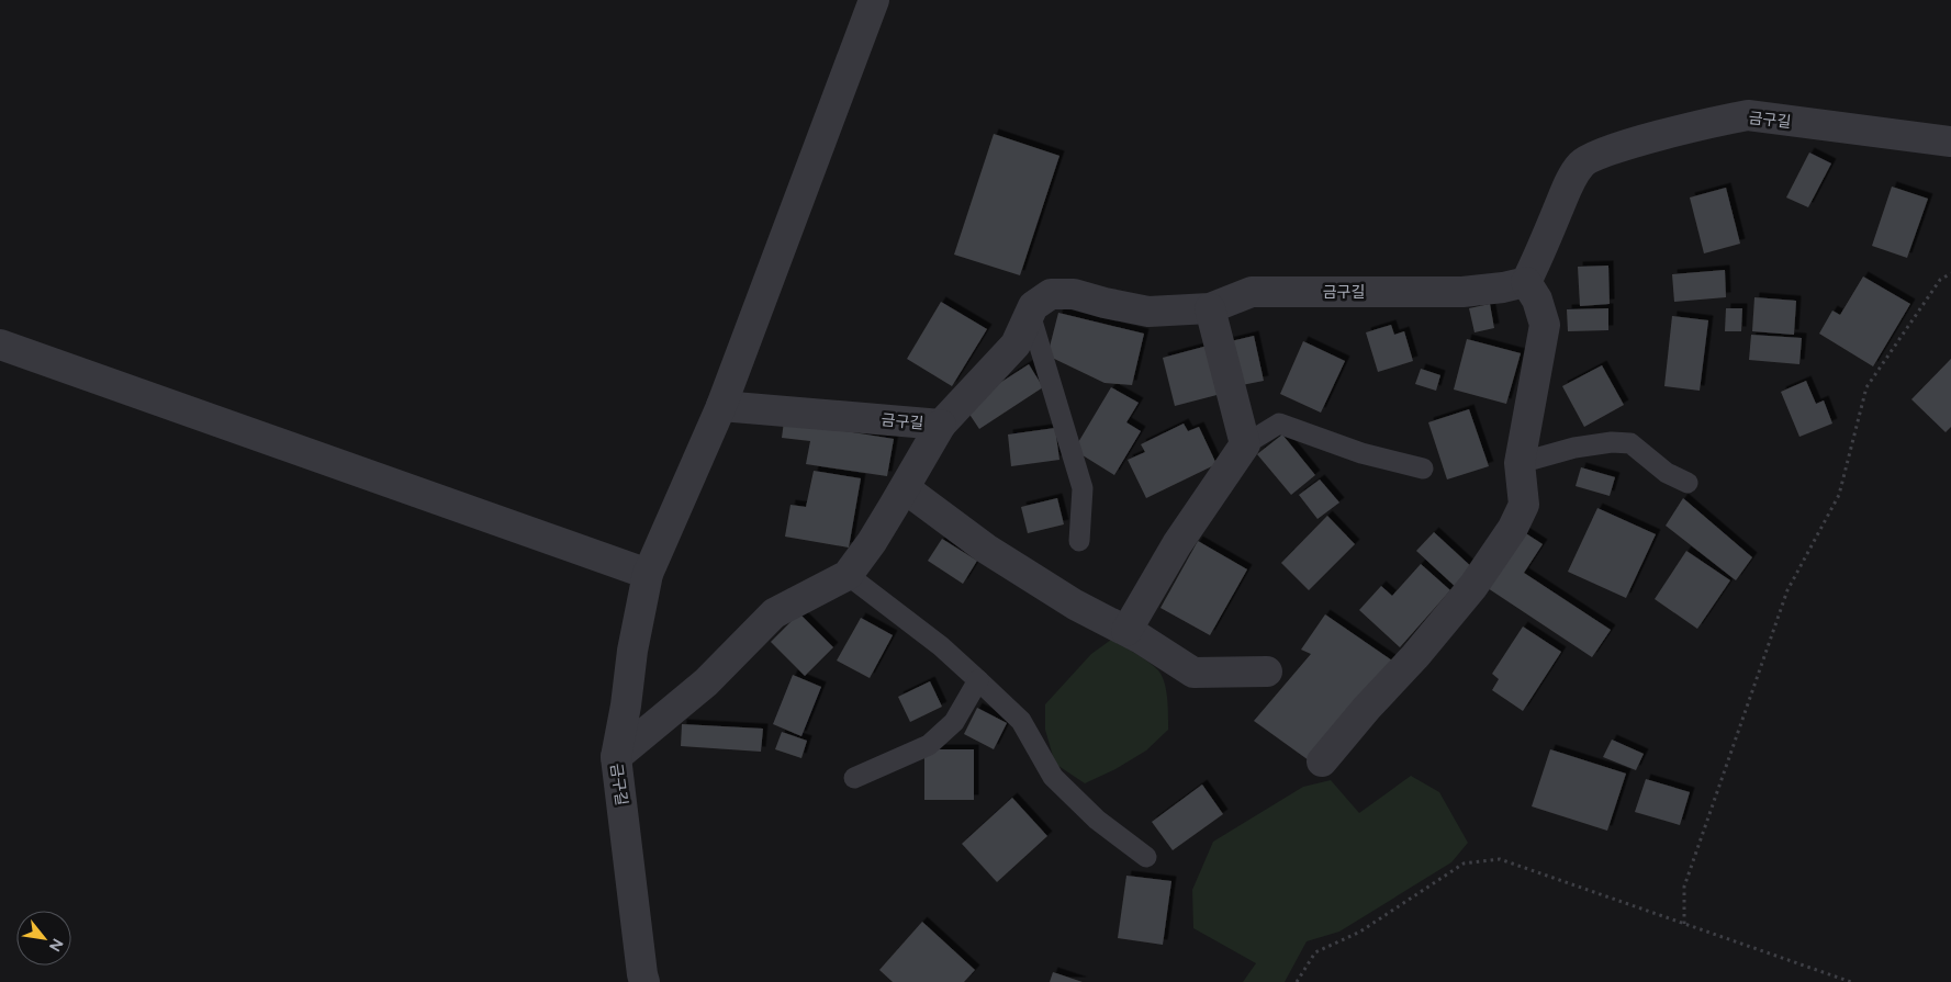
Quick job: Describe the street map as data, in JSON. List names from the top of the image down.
{
  "streets": {
    "street": ["금구길"]
  },
  "north": "bottom right"
}
